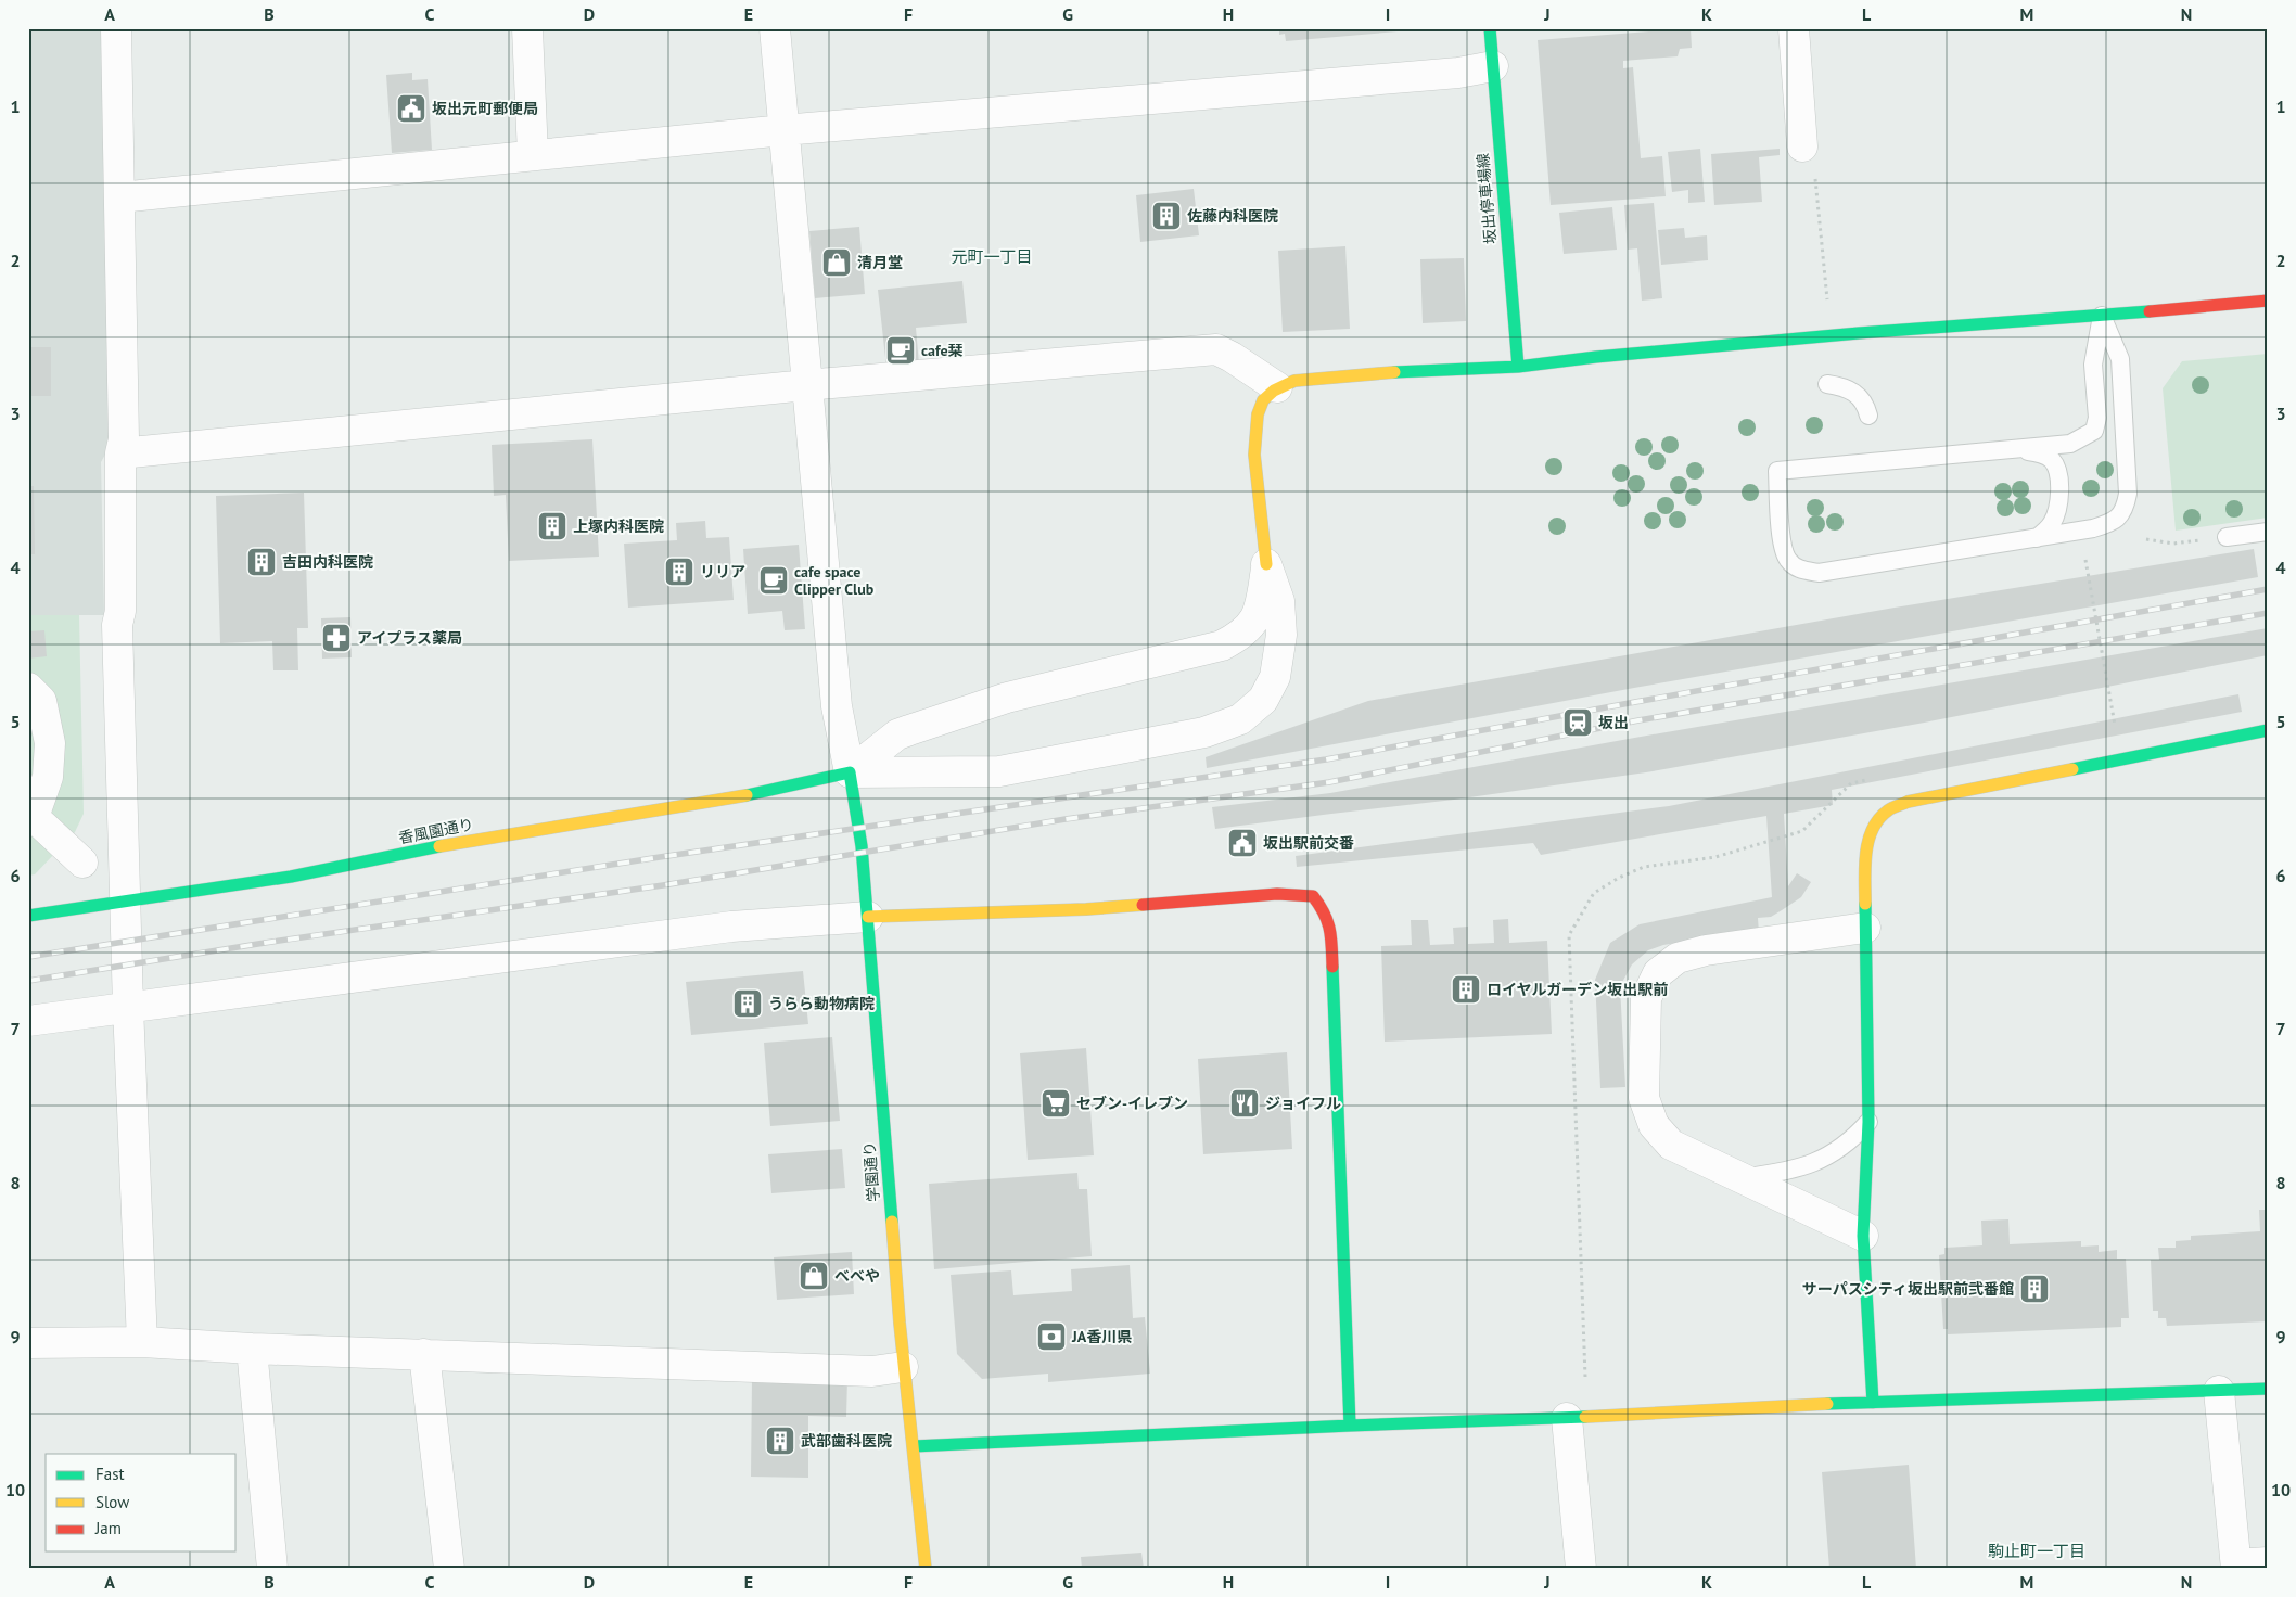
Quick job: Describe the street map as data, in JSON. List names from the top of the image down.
{
  "streets": {
    "street": ["坂出停車場線", "香風園通り", "学園通り"]
  },
  "crossings": [
    ["香風園通り", "学園通り"]
  ],
  "districts": ["元町一丁目", "駒止町一丁目"],
  "places": {
    "public building": ["坂出元町郵便局", "坂出駅前交番"],
    "building": [
      "佐藤内科医院",
      "上塚内科医院",
      "吉田内科医院",
      "リリア",
      "ロイヤルガーデン坂出駅前",
      "うらら動物病院",
      "サーパスシティ坂出駅前弐番館",
      "武部歯科医院"
    ],
    "shop": ["清月堂", "べべや"],
    "cafe": ["cafe栞", "cafe space Clipper Club"],
    "pharmacy": ["アイプラス薬局"],
    "station": ["坂出"],
    "supermarket": ["セブン-イレブン"],
    "restaurant": ["ジョイフル"],
    "bank": ["JA香川県"]
  },
  "legend": ["Fast", "Slow", "Jam"],
  "grid": {
    "columns": [
      "A",
      "B",
      "C",
      "D",
      "E",
      "F",
      "G",
      "H",
      "I",
      "J",
      "K",
      "L",
      "M",
      "N"
    ],
    "rows": [
      "1",
      "2",
      "3",
      "4",
      "5",
      "6",
      "7",
      "8",
      "9",
      "10"
    ]
  }
}
